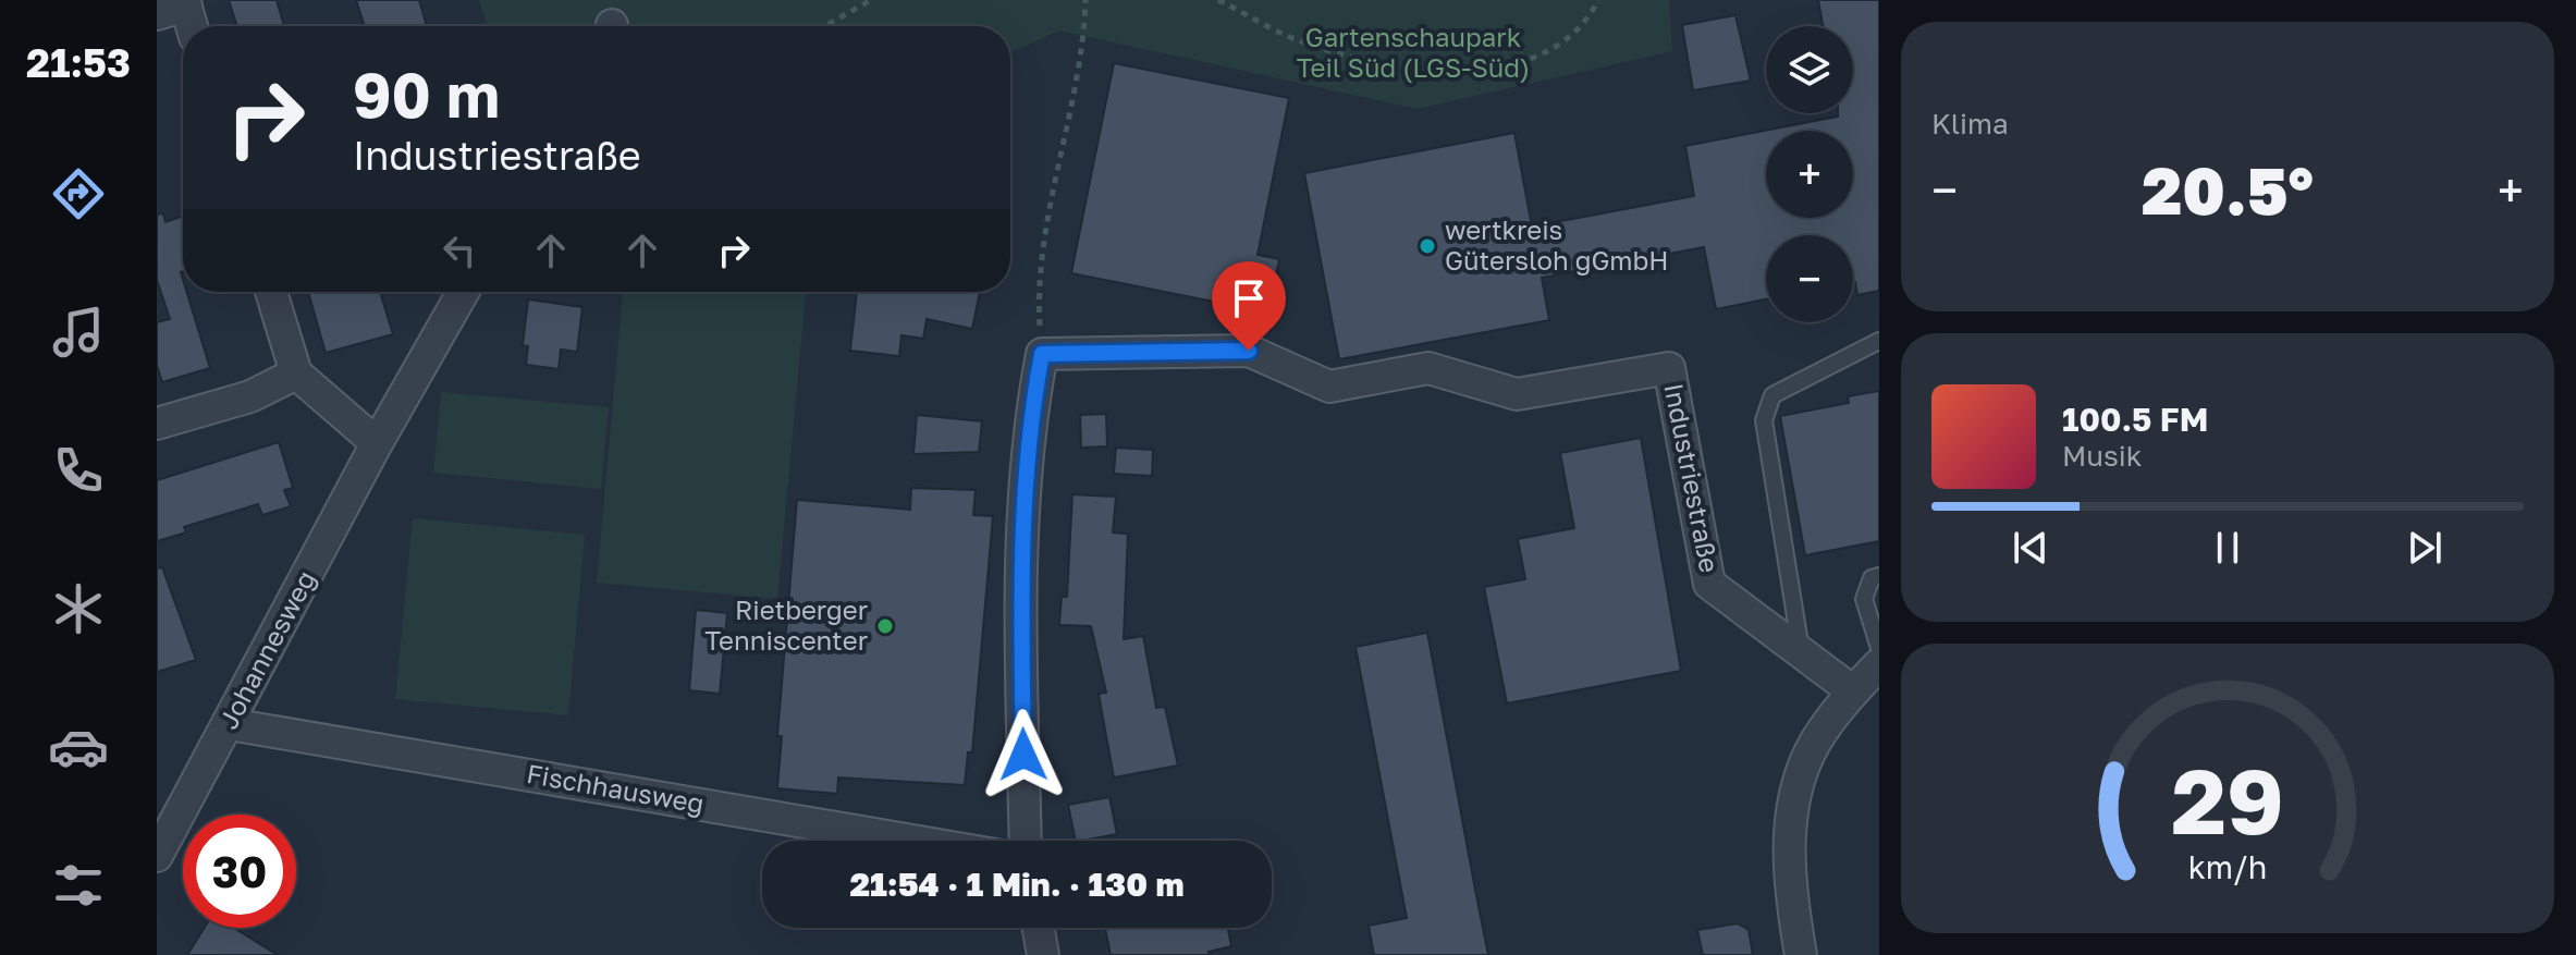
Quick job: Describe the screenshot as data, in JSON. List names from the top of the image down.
{
  "streets": {
    "street": ["Industriestraße", "Johannesweg", "Fischhausweg"]
  },
  "crossings": [
    ["Johannesweg", "Fischhausweg"]
  ],
  "parks": ["Gartenschaupark Teil Süd (LGS-Süd)"],
  "places": ["wertkreis Gütersloh gGmbH", "Rietberger Tenniscenter"],
  "page": {
    "tabs": "21:53",
    "tile": "Klima",
    "map_buttons": ["+", "−"],
    "turn": ["90 m", "Industriestraße"],
    "heat": ["−", "20.5°", "+"],
    "song": ["100.5 FM", "Musik"],
    "limit": "30",
    "trip": "21:54 · 1 Min. · 130 m",
    "gauge": ["29", "km/h"]
  }
}
